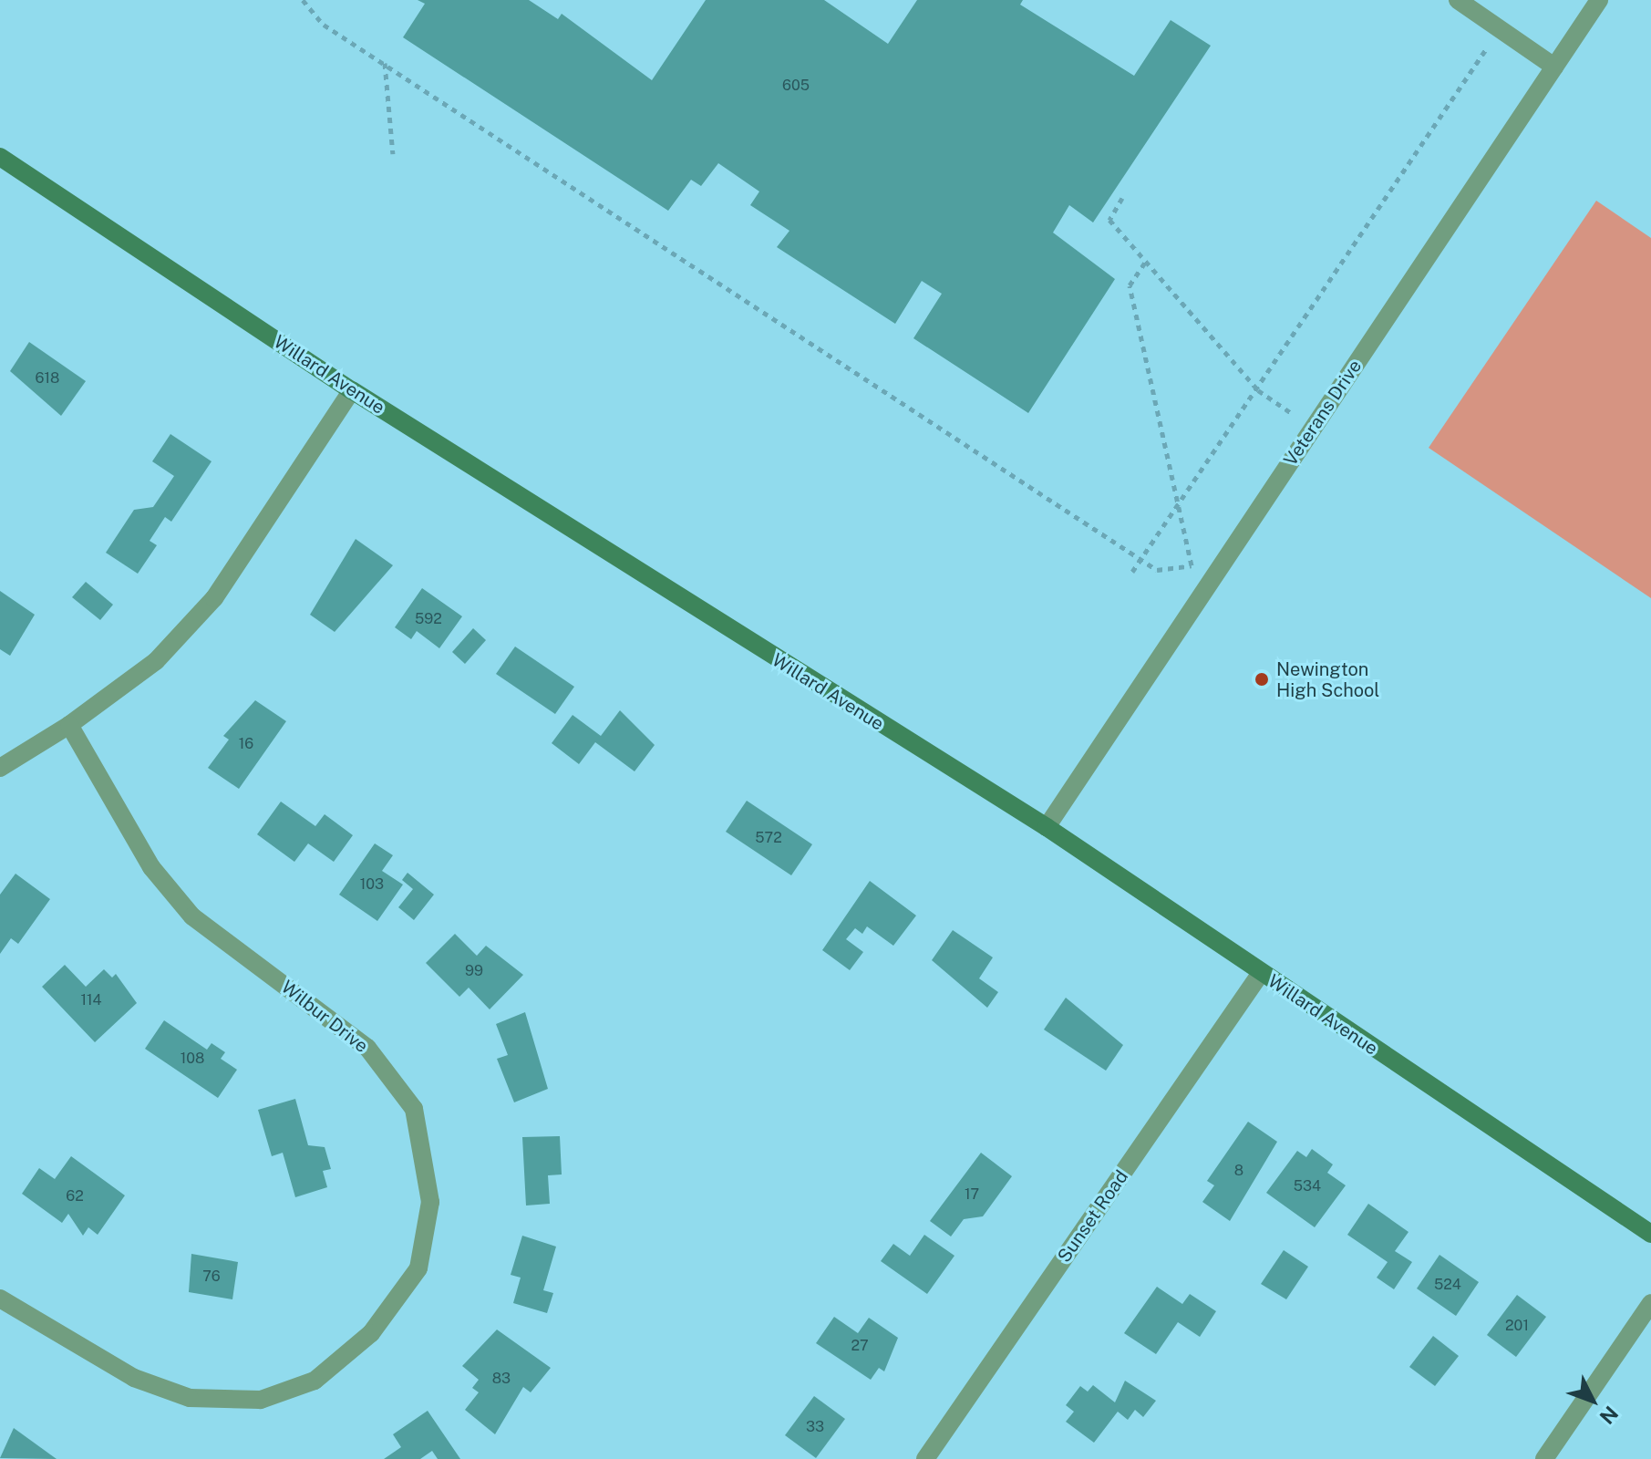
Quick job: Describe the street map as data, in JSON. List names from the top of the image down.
{
  "streets": {
    "main road": ["Willard Avenue"],
    "street": ["Veterans Drive", "Wilbur Drive", "Sunset Road"]
  },
  "crossings": [
    ["Willard Avenue", "Veterans Drive"],
    ["Willard Avenue", "Sunset Road"]
  ],
  "places": ["Newington High School"],
  "house_numbers": [
    "605",
    "618",
    "592",
    "16",
    "572",
    "103",
    "99",
    "114",
    "108",
    "8",
    "534",
    "17",
    "62",
    "76",
    "524",
    "201",
    "27",
    "83",
    "33"
  ],
  "north": "bottom right"
}
